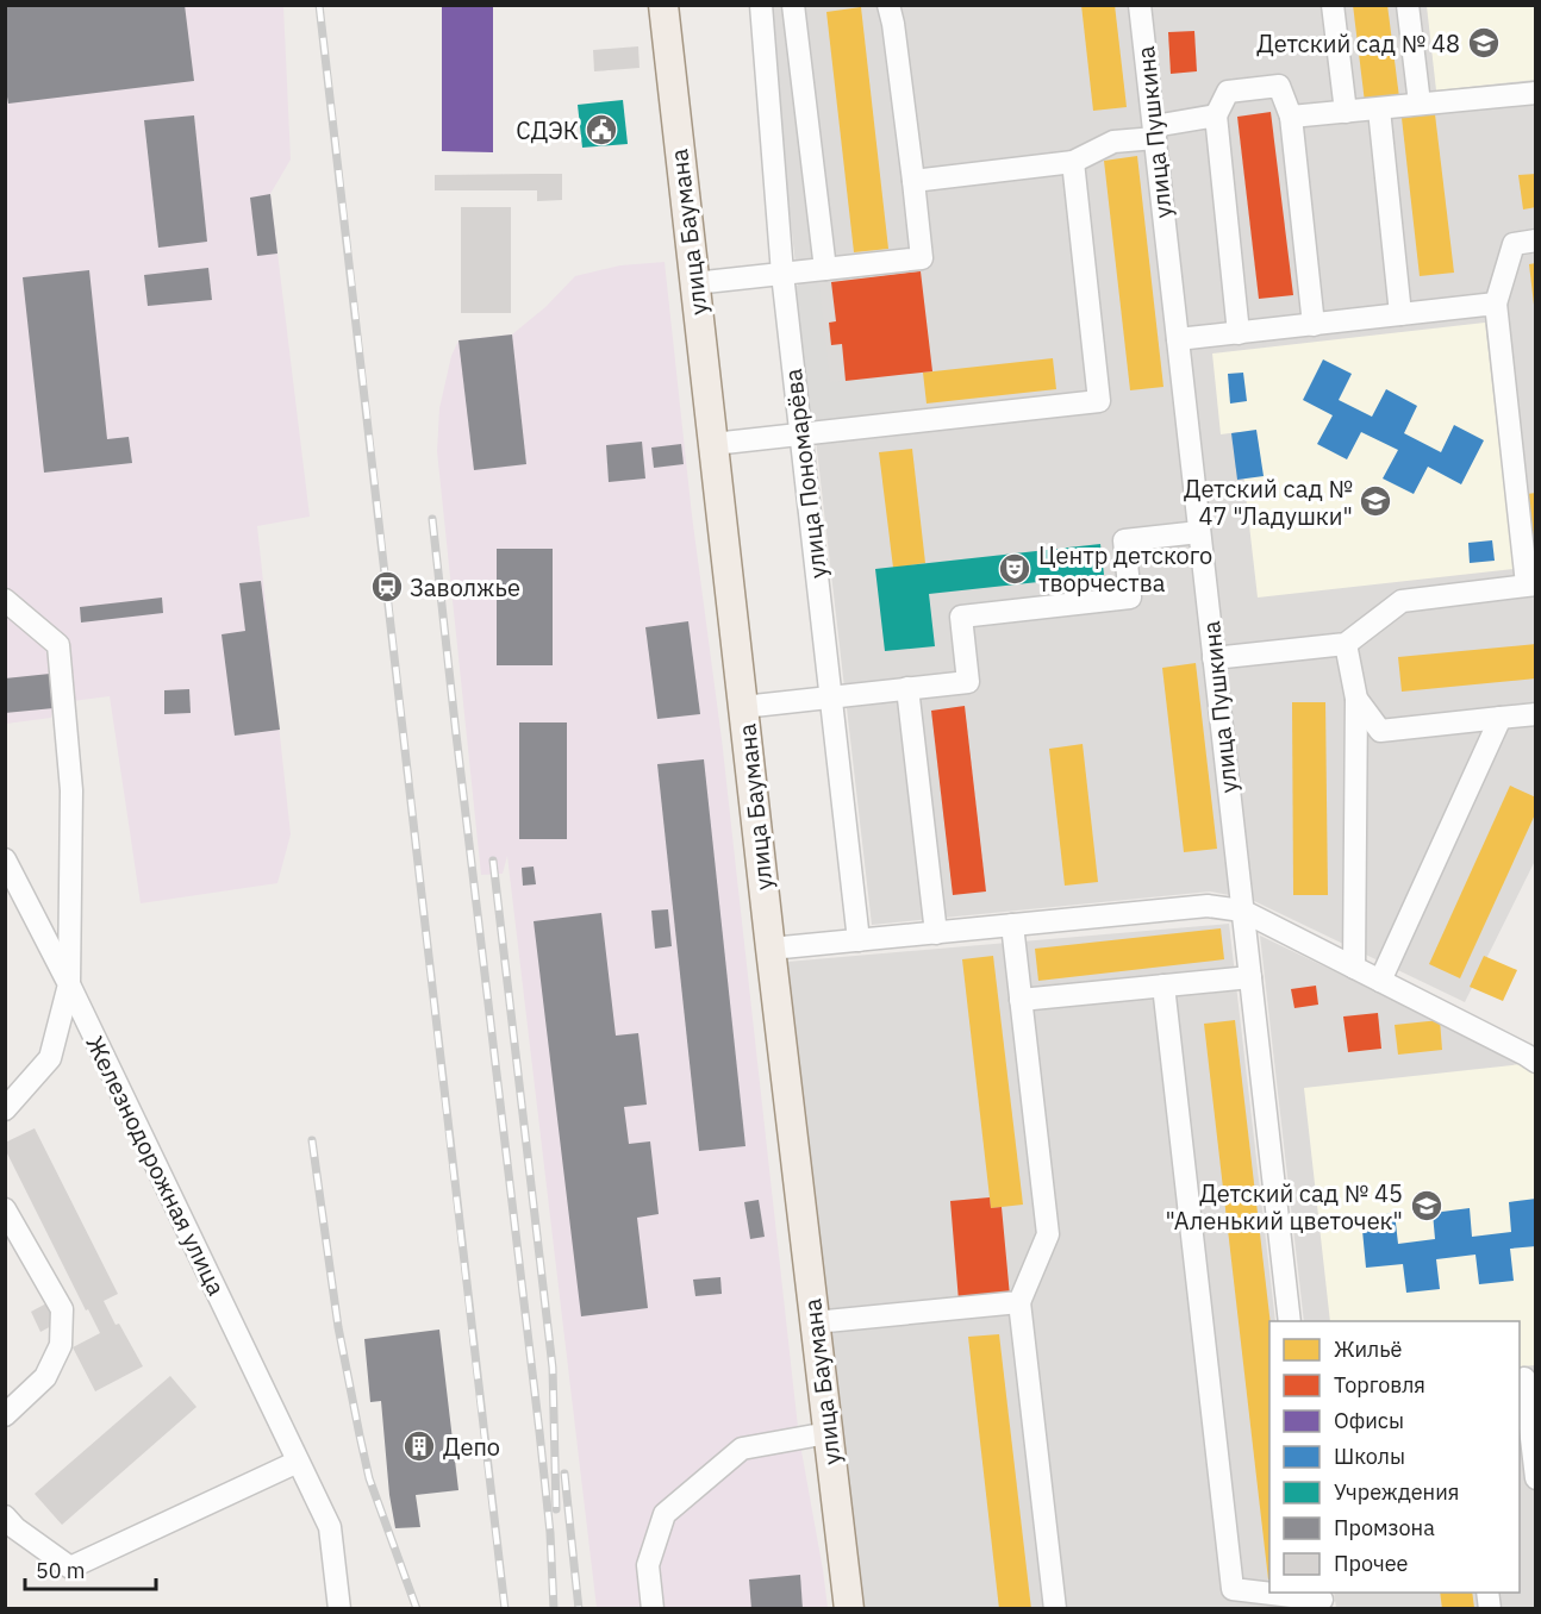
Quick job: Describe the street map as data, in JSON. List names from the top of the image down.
{
  "streets": {
    "main road": ["улица Баумана"],
    "street": ["улица Пушкина", "улица Пономарёва", "Железнодорожная улица"]
  },
  "places": {
    "school or university": ["Детский сад № 48", "Детский сад № 47 \"Ладушки\"", "Детский сад № 45 \"Аленький цветочек\""],
    "public building": ["СДЭК"],
    "theatre": ["Центр детского творчества"],
    "station": ["Заволжье"],
    "building": ["Депо"]
  },
  "legend": [
    "Жильё",
    "Торговля",
    "Офисы",
    "Школы",
    "Учреждения",
    "Промзона",
    "Прочее"
  ],
  "scale_bar": "50 m"
}
